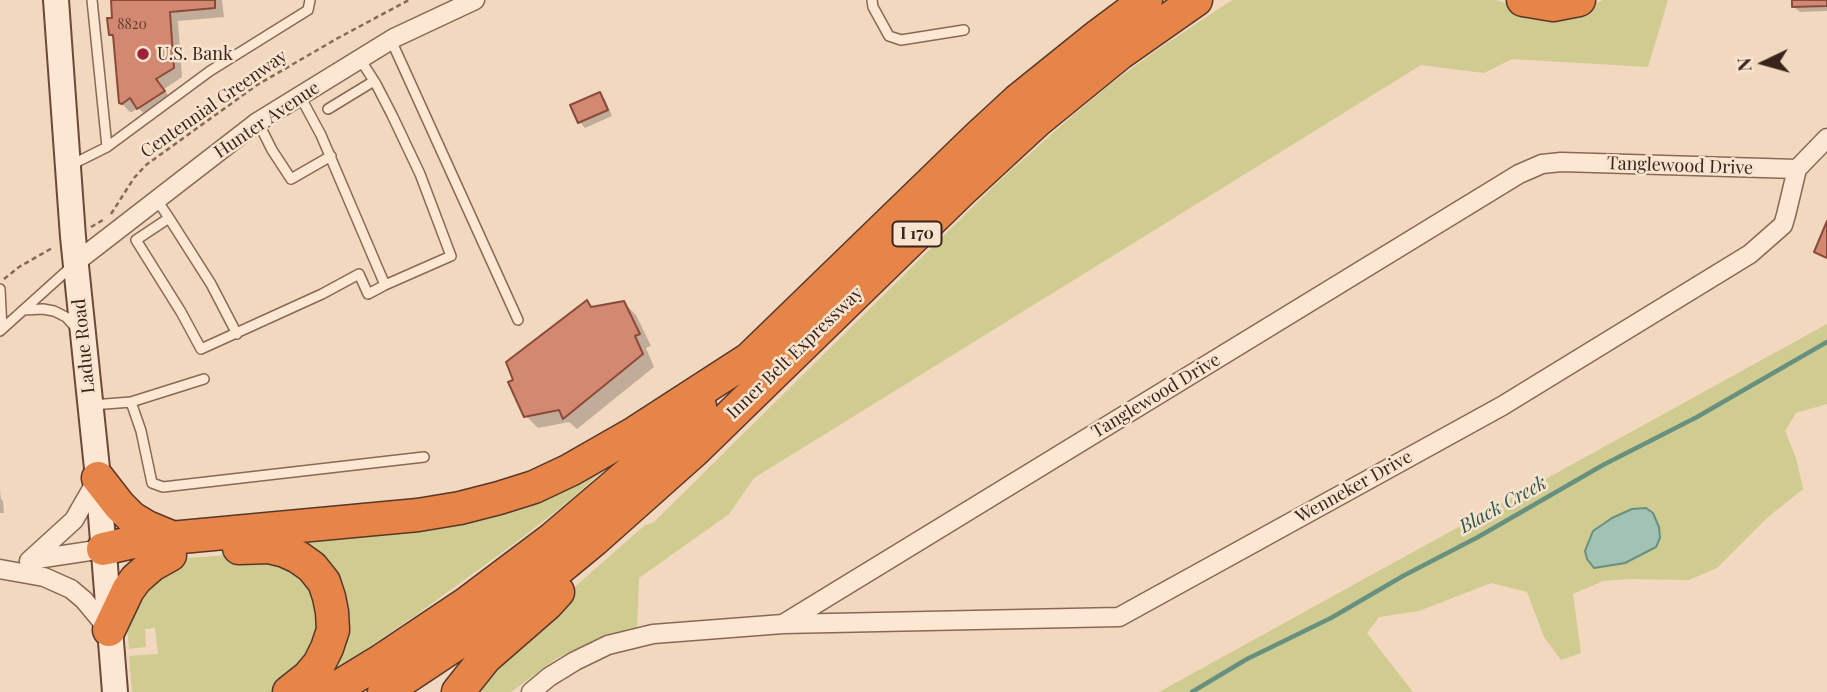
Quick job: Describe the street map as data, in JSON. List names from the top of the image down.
{
  "streets": {
    "highway": ["I 170", "Inner Belt Expressway"],
    "main road": ["Ladue Road"],
    "street": ["Hunter Avenue", "Tanglewood Drive", "Wenneker Drive"],
    "path": ["Centennial Greenway"]
  },
  "crossings": [
    ["Hunter Avenue", "Ladue Road"],
    ["Tanglewood Drive", "Wenneker Drive"]
  ],
  "water": ["Black Creek"],
  "places": ["U.S. Bank"],
  "house_numbers": ["8820"],
  "north": "left"
}
